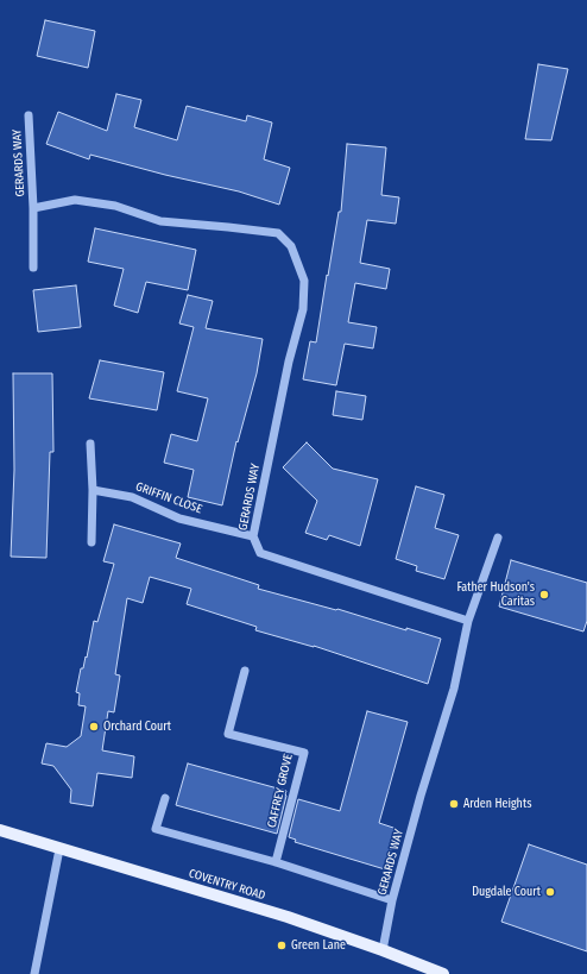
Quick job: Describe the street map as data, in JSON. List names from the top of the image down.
{
  "streets": {
    "main road": ["COVENTRY ROAD"],
    "street": ["GERARDS WAY", "GRIFFIN CLOSE", "CAFFREY GROVE"]
  },
  "crossings": [
    ["GERARDS WAY", "GRIFFIN CLOSE"],
    ["GERARDS WAY", "COVENTRY ROAD"]
  ],
  "places": [
    "Father Hudson's Caritas",
    "Orchard Court",
    "Arden Heights",
    "Dugdale Court",
    "Green Lane"
  ]
}
